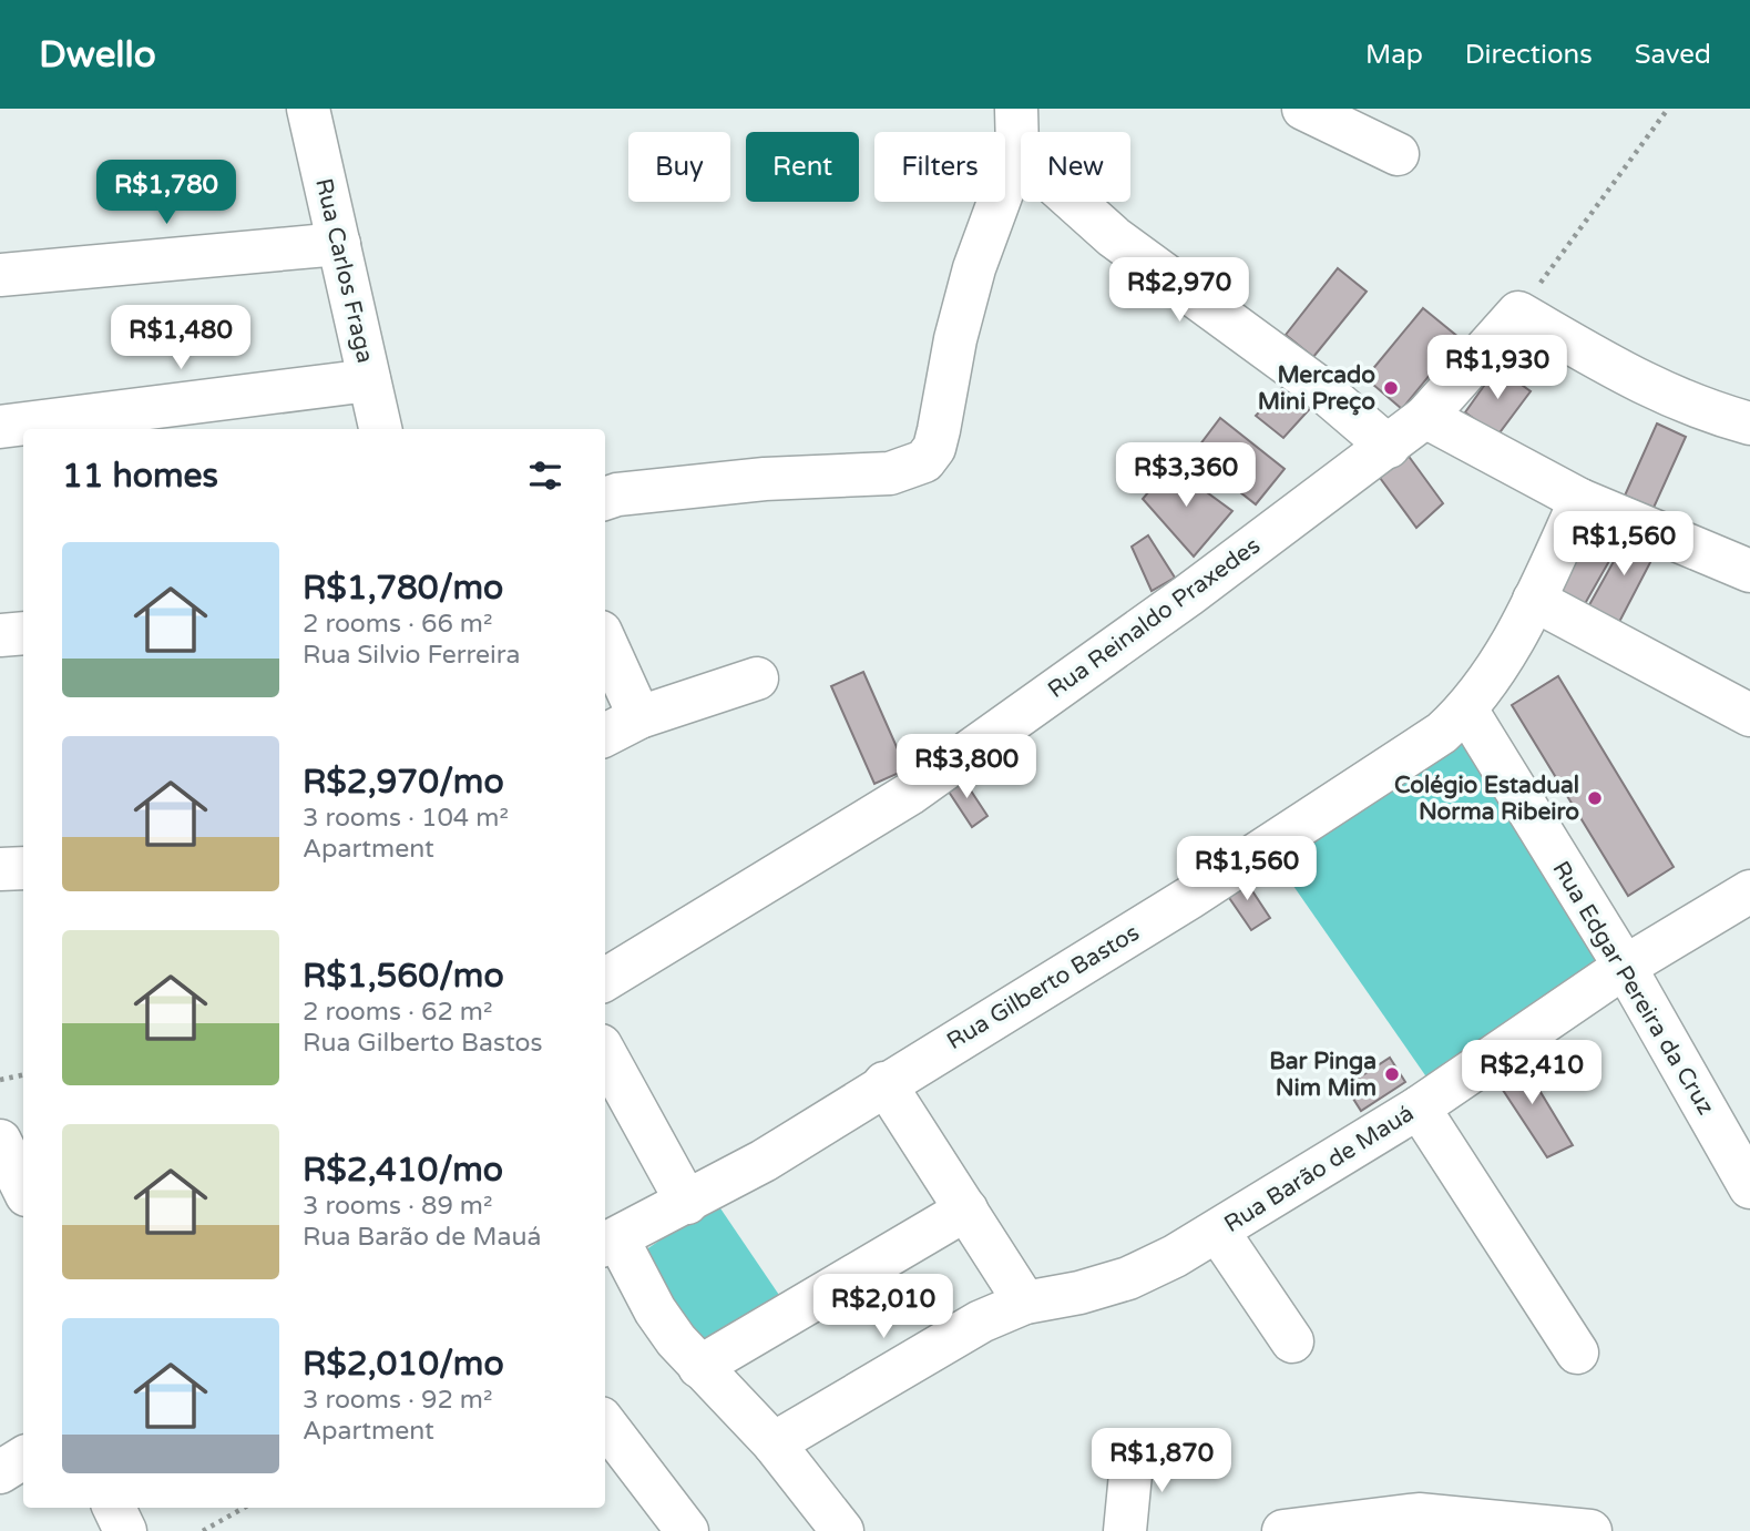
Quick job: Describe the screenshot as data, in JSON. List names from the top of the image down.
{
  "streets": {
    "street": [
      "Rua Carlos Fraga",
      "Rua Reinaldo Praxedes",
      "Rua Gilberto Bastos",
      "Rua Edgar Pereira da Cruz",
      "Rua Barão de Mauá"
    ]
  },
  "crossings": [
    ["Rua Gilberto Bastos", "Rua Edgar Pereira da Cruz"],
    ["Rua Edgar Pereira da Cruz", "Rua Barão de Mauá"]
  ],
  "places": ["Mercado Mini Preço", "Colégio Estadual Norma Ribeiro", "Bar Pinga Nim Mim"],
  "page": {
    "header": "Dwello",
    "nav": ["Map", "Directions", "Saved"],
    "chip": [
      "Buy",
      "Rent",
      "Filters",
      "New"
    ],
    "price": [
      "R$1,780",
      "R$2,970",
      "R$1,480",
      "R$1,930",
      "R$3,360",
      "R$1,560",
      "R$3,800",
      "R$1,560",
      "R$2,410",
      "R$2,010",
      "R$1,870"
    ],
    "heading": "11 homes",
    "list": [
      {
        "name": "R$1,780/mo",
        "note": "2 rooms · 66 m² · Rua Silvio Ferreira"
      },
      {
        "name": "R$2,970/mo",
        "note": "3 rooms · 104 m² · Apartment"
      },
      {
        "name": "R$1,560/mo",
        "note": "2 rooms · 62 m² · Rua Gilberto Bastos"
      },
      {
        "name": "R$2,410/mo",
        "note": "3 rooms · 89 m² · Rua Barão de Mauá"
      },
      {
        "name": "R$2,010/mo",
        "note": "3 rooms · 92 m² · Apartment"
      }
    ]
  }
}
